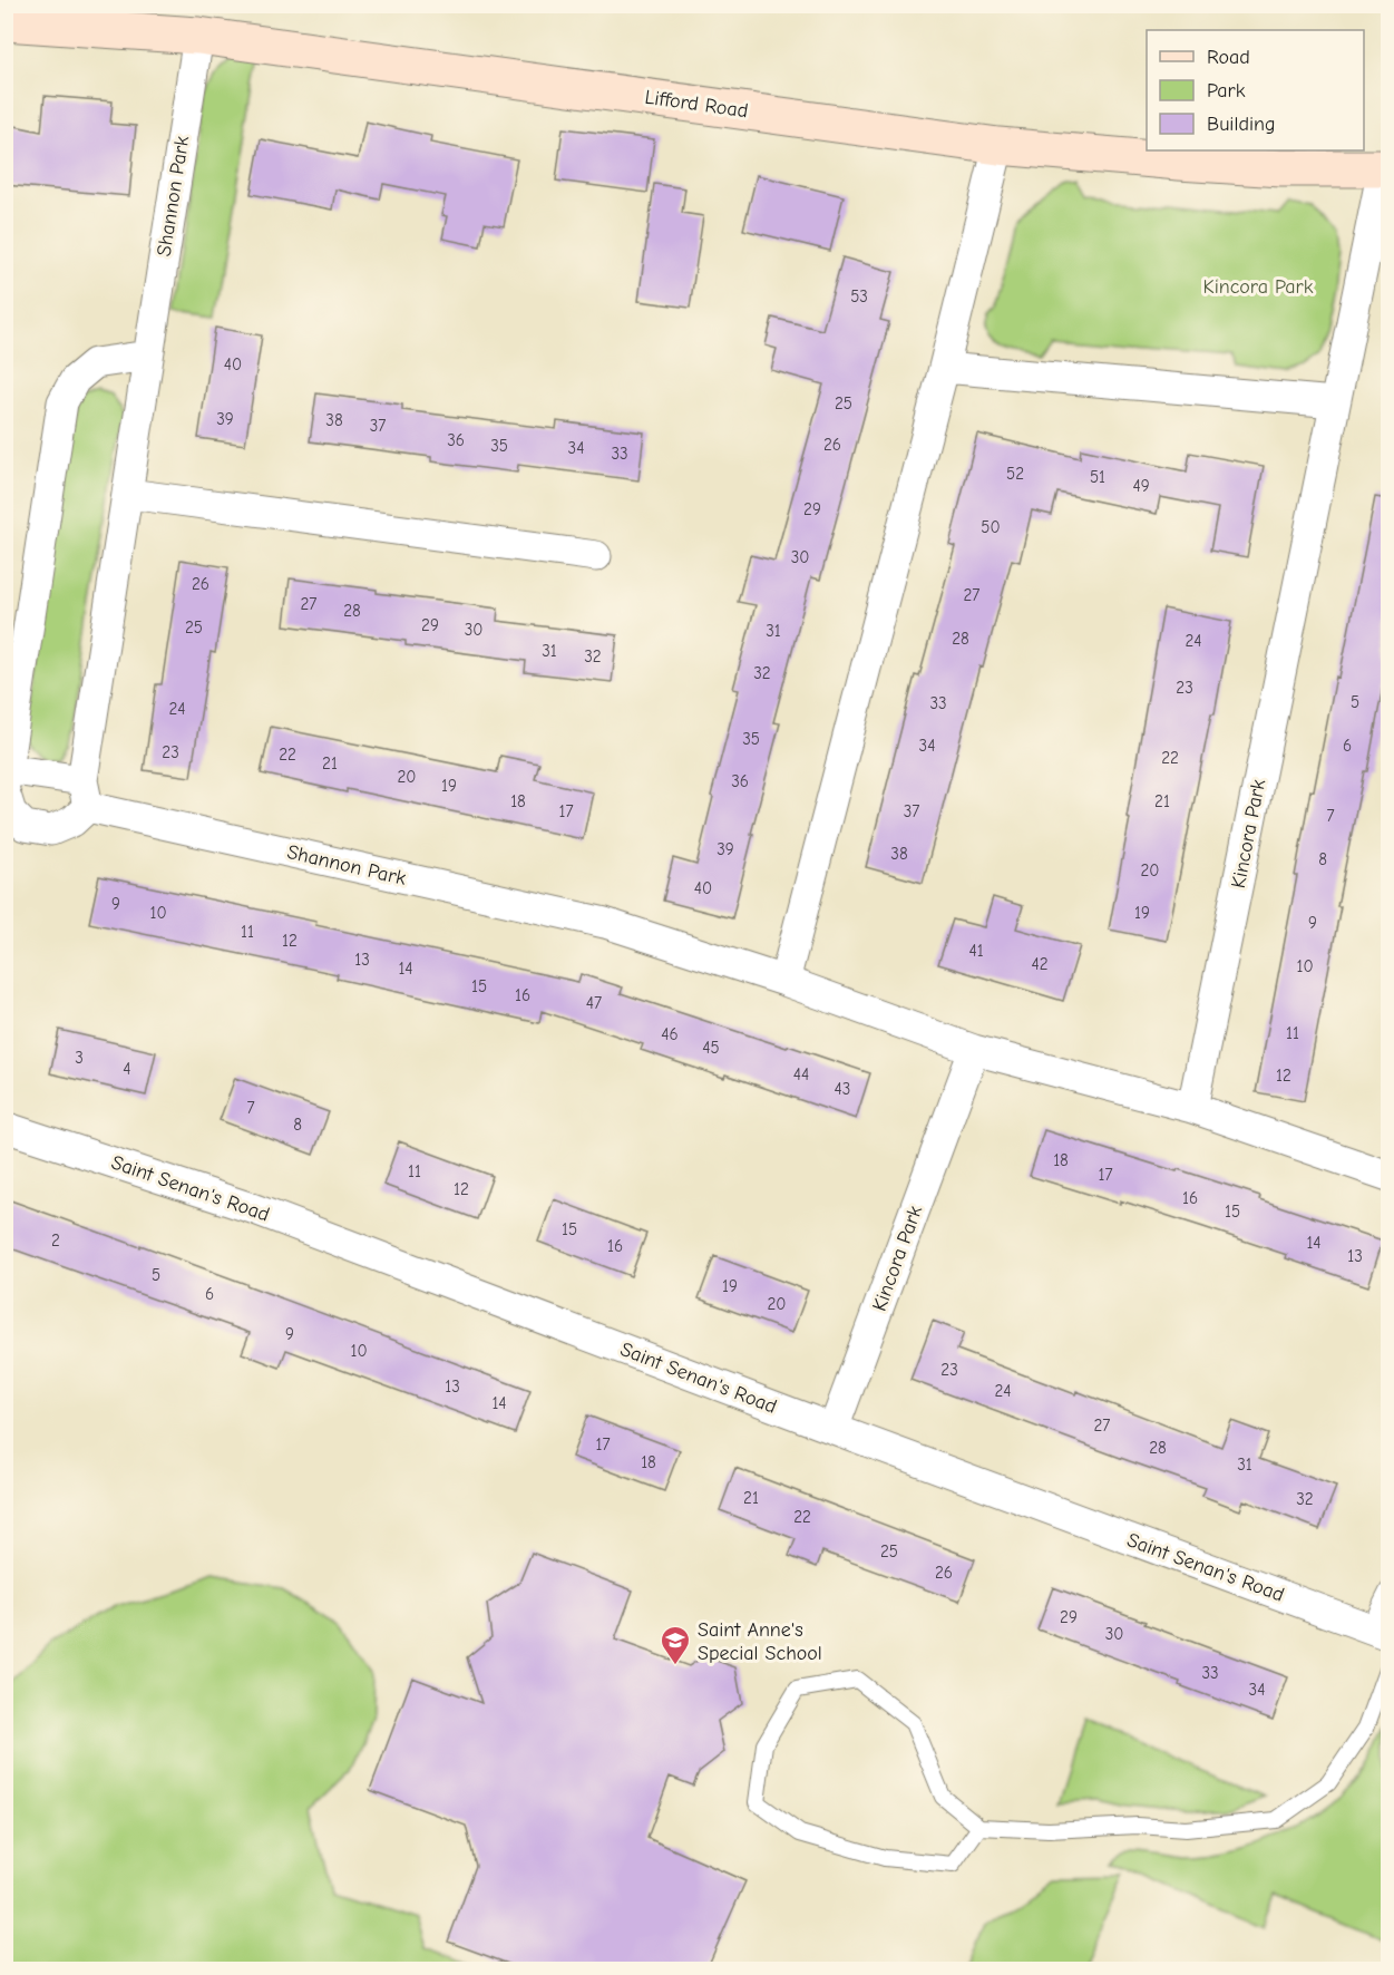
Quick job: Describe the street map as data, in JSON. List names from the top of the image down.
{
  "streets": {
    "main road": ["Lifford Road"],
    "street": ["Shannon Park", "Kincora Park", "Saint Senan's Road"]
  },
  "crossings": [
    ["Lifford Road", "Shannon Park"],
    ["Lifford Road", "Kincora Park"],
    ["Kincora Park", "Saint Senan's Road"]
  ],
  "parks": ["Kincora Park"],
  "places": {
    "school or university": ["Saint Anne's Special School"]
  },
  "house_numbers": [
    "53",
    "40",
    "25",
    "39",
    "38",
    "37",
    "36",
    "26",
    "35",
    "34",
    "33",
    "52",
    "51",
    "49",
    "29",
    "50",
    "30",
    "26",
    "27",
    "27",
    "28",
    "29",
    "25",
    "30",
    "31",
    "28",
    "24",
    "31",
    "32",
    "32",
    "23",
    "5",
    "33",
    "24",
    "35",
    "34",
    "6",
    "23",
    "22",
    "22",
    "21",
    "20",
    "36",
    "19",
    "18",
    "21",
    "17",
    "37",
    "7",
    "39",
    "38",
    "8",
    "20",
    "40",
    "9",
    "10",
    "19",
    "9",
    "11",
    "12",
    "41",
    "13",
    "42",
    "10",
    "14",
    "15",
    "16",
    "47",
    "11",
    "46",
    "45",
    "3",
    "4",
    "44",
    "12",
    "43",
    "7",
    "8",
    "18",
    "11",
    "17",
    "12",
    "16",
    "15",
    "15",
    "2",
    "14",
    "16",
    "13",
    "5",
    "19",
    "6",
    "20",
    "9",
    "10",
    "23",
    "13",
    "24",
    "14",
    "27",
    "17",
    "28",
    "18",
    "31",
    "21",
    "32",
    "22",
    "25",
    "26",
    "29",
    "30",
    "33",
    "34"
  ],
  "legend": ["Road", "Park", "Building"]
}
